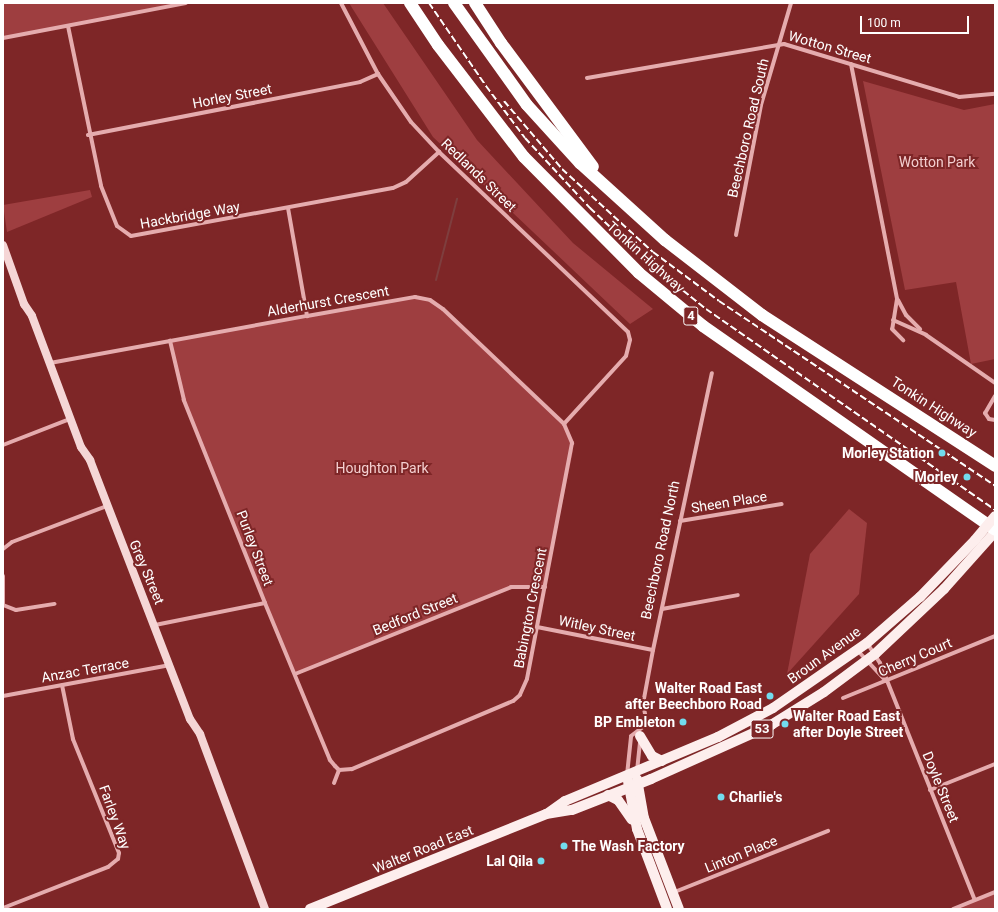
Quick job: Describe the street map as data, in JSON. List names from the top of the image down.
{
  "streets": {
    "highway": ["Tonkin Highway", "4"],
    "main road": [
      "Beechboro Road North",
      "Broun Avenue",
      "53",
      "Walter Road East"
    ],
    "street": [
      "Wotton Street",
      "Horley Street",
      "Beechboro Road South",
      "Redlands Street",
      "Hackbridge Way",
      "Alderhurst Crescent",
      "Sheen Place",
      "Purley Street",
      "Grey Street",
      "Babington Crescent",
      "Bedford Street",
      "Witley Street",
      "Cherry Court",
      "Anzac Terrace",
      "Doyle Street",
      "Farley Way",
      "Linton Place"
    ]
  },
  "crossings": [
    ["Wotton Street", "Beechboro Road South"],
    ["Horley Street", "Redlands Street"],
    ["Horley Street", "Hackbridge Way"],
    ["Redlands Street", "Hackbridge Way"],
    ["Redlands Street", "Alderhurst Crescent"],
    ["Redlands Street", "Babington Crescent"],
    ["Tonkin Highway", "Broun Avenue"],
    ["Alderhurst Crescent", "Purley Street"],
    ["Alderhurst Crescent", "Grey Street"],
    ["Alderhurst Crescent", "Babington Crescent"],
    ["Sheen Place", "Beechboro Road North"],
    ["Purley Street", "Babington Crescent"],
    ["Purley Street", "Bedford Street"],
    ["Beechboro Road North", "Witley Street"],
    ["Beechboro Road North", "Broun Avenue"],
    ["Beechboro Road North", "Walter Road East"],
    ["Beechboro Road North", "Linton Place"],
    ["Grey Street", "Anzac Terrace"],
    ["Babington Crescent", "Bedford Street"],
    ["Babington Crescent", "Witley Street"],
    ["Broun Avenue", "Doyle Street"],
    ["Broun Avenue", "Walter Road East"],
    ["Cherry Court", "Doyle Street"],
    ["Anzac Terrace", "Farley Way"]
  ],
  "parks": ["Wotton Park", "Houghton Park"],
  "places": [
    "Morley Station",
    "Morley",
    "Walter Road East after Beechboro Road",
    "BP Embleton",
    "Walter Road East after Doyle Street",
    "Charlie's",
    "The Wash Factory",
    "Lal Qila"
  ],
  "scale_bar": "100 m"
}
